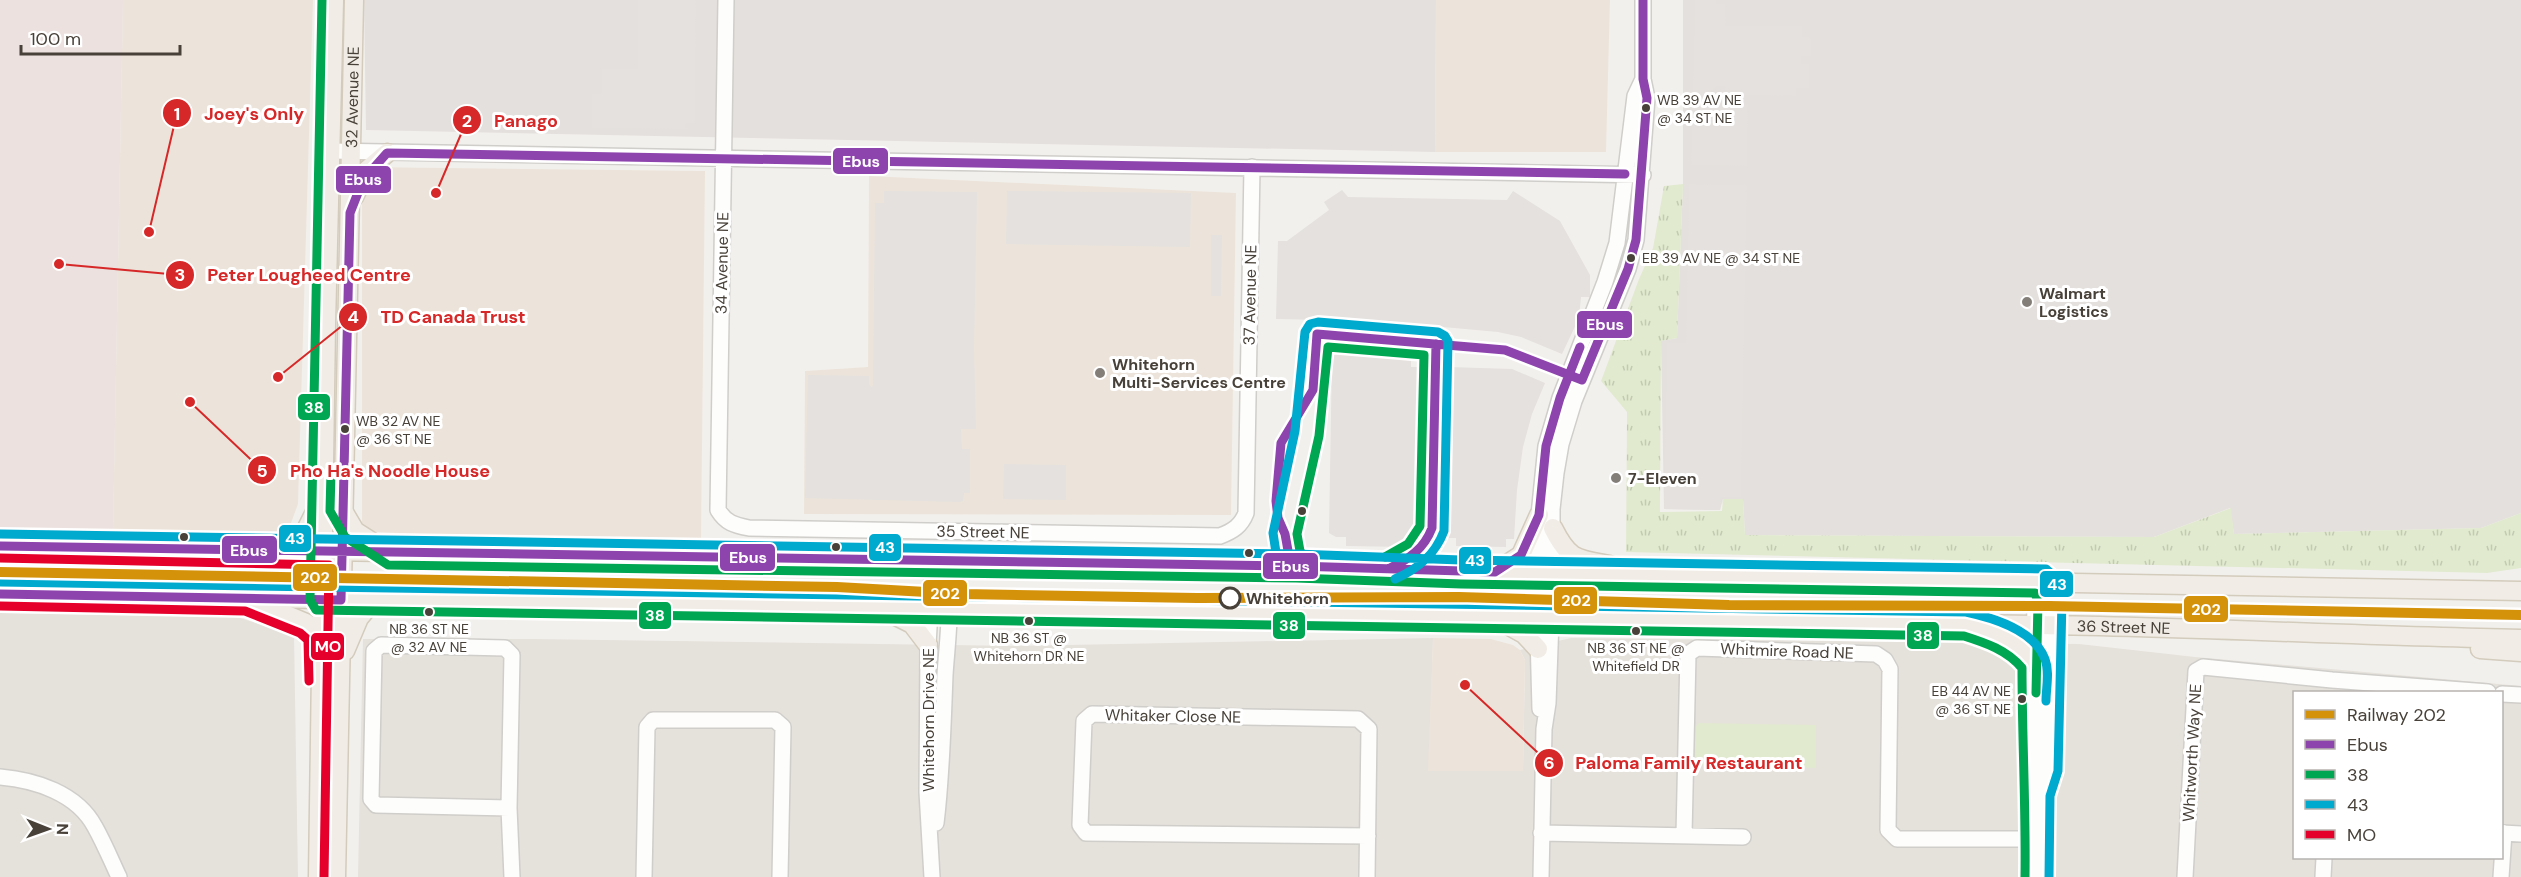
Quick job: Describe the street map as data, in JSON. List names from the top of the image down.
{
  "streets": {
    "main road": ["32 Avenue NE", "36 Street NE"],
    "street": [
      "34 Avenue NE",
      "37 Avenue NE",
      "35 Street NE",
      "Whitmire Road NE",
      "Whitaker Close NE",
      "Whitehorn Drive NE",
      "Whitworth Way NE"
    ]
  },
  "crossings": [
    ["32 Avenue NE", "36 Street NE"],
    ["34 Avenue NE", "35 Street NE"],
    ["37 Avenue NE", "35 Street NE"],
    ["36 Street NE", "Whitehorn Drive NE"]
  ],
  "places": [
    "WB 39 AV NE @ 34 ST NE",
    "Panago",
    "Joey's Only",
    "EB 39 AV NE @ 34 ST NE",
    "Peter Lougheed Centre",
    "Walmart Logistics",
    "Whitehorn Multi-Services Centre",
    "TD Canada Trust",
    "Pho Ha's Noodle House",
    "WB 32 AV NE @ 36 ST NE",
    "7-Eleven",
    "Whitehorn",
    "NB 36 ST NE @ 32 AV NE",
    "NB 36 ST @ Whitehorn DR NE",
    "NB 36 ST NE @ Whitefield DR",
    "Paloma Family Restaurant",
    "EB 44 AV NE @ 36 ST NE"
  ],
  "lines": [
    "transit line Ebus",
    "transit line 38",
    "transit line 43",
    "transit line MO",
    "rail line 202"
  ],
  "legend": [
    "Railway 202",
    "Ebus",
    "38",
    "43",
    "MO"
  ],
  "scale_bar": "100 m",
  "north": "right"
}
